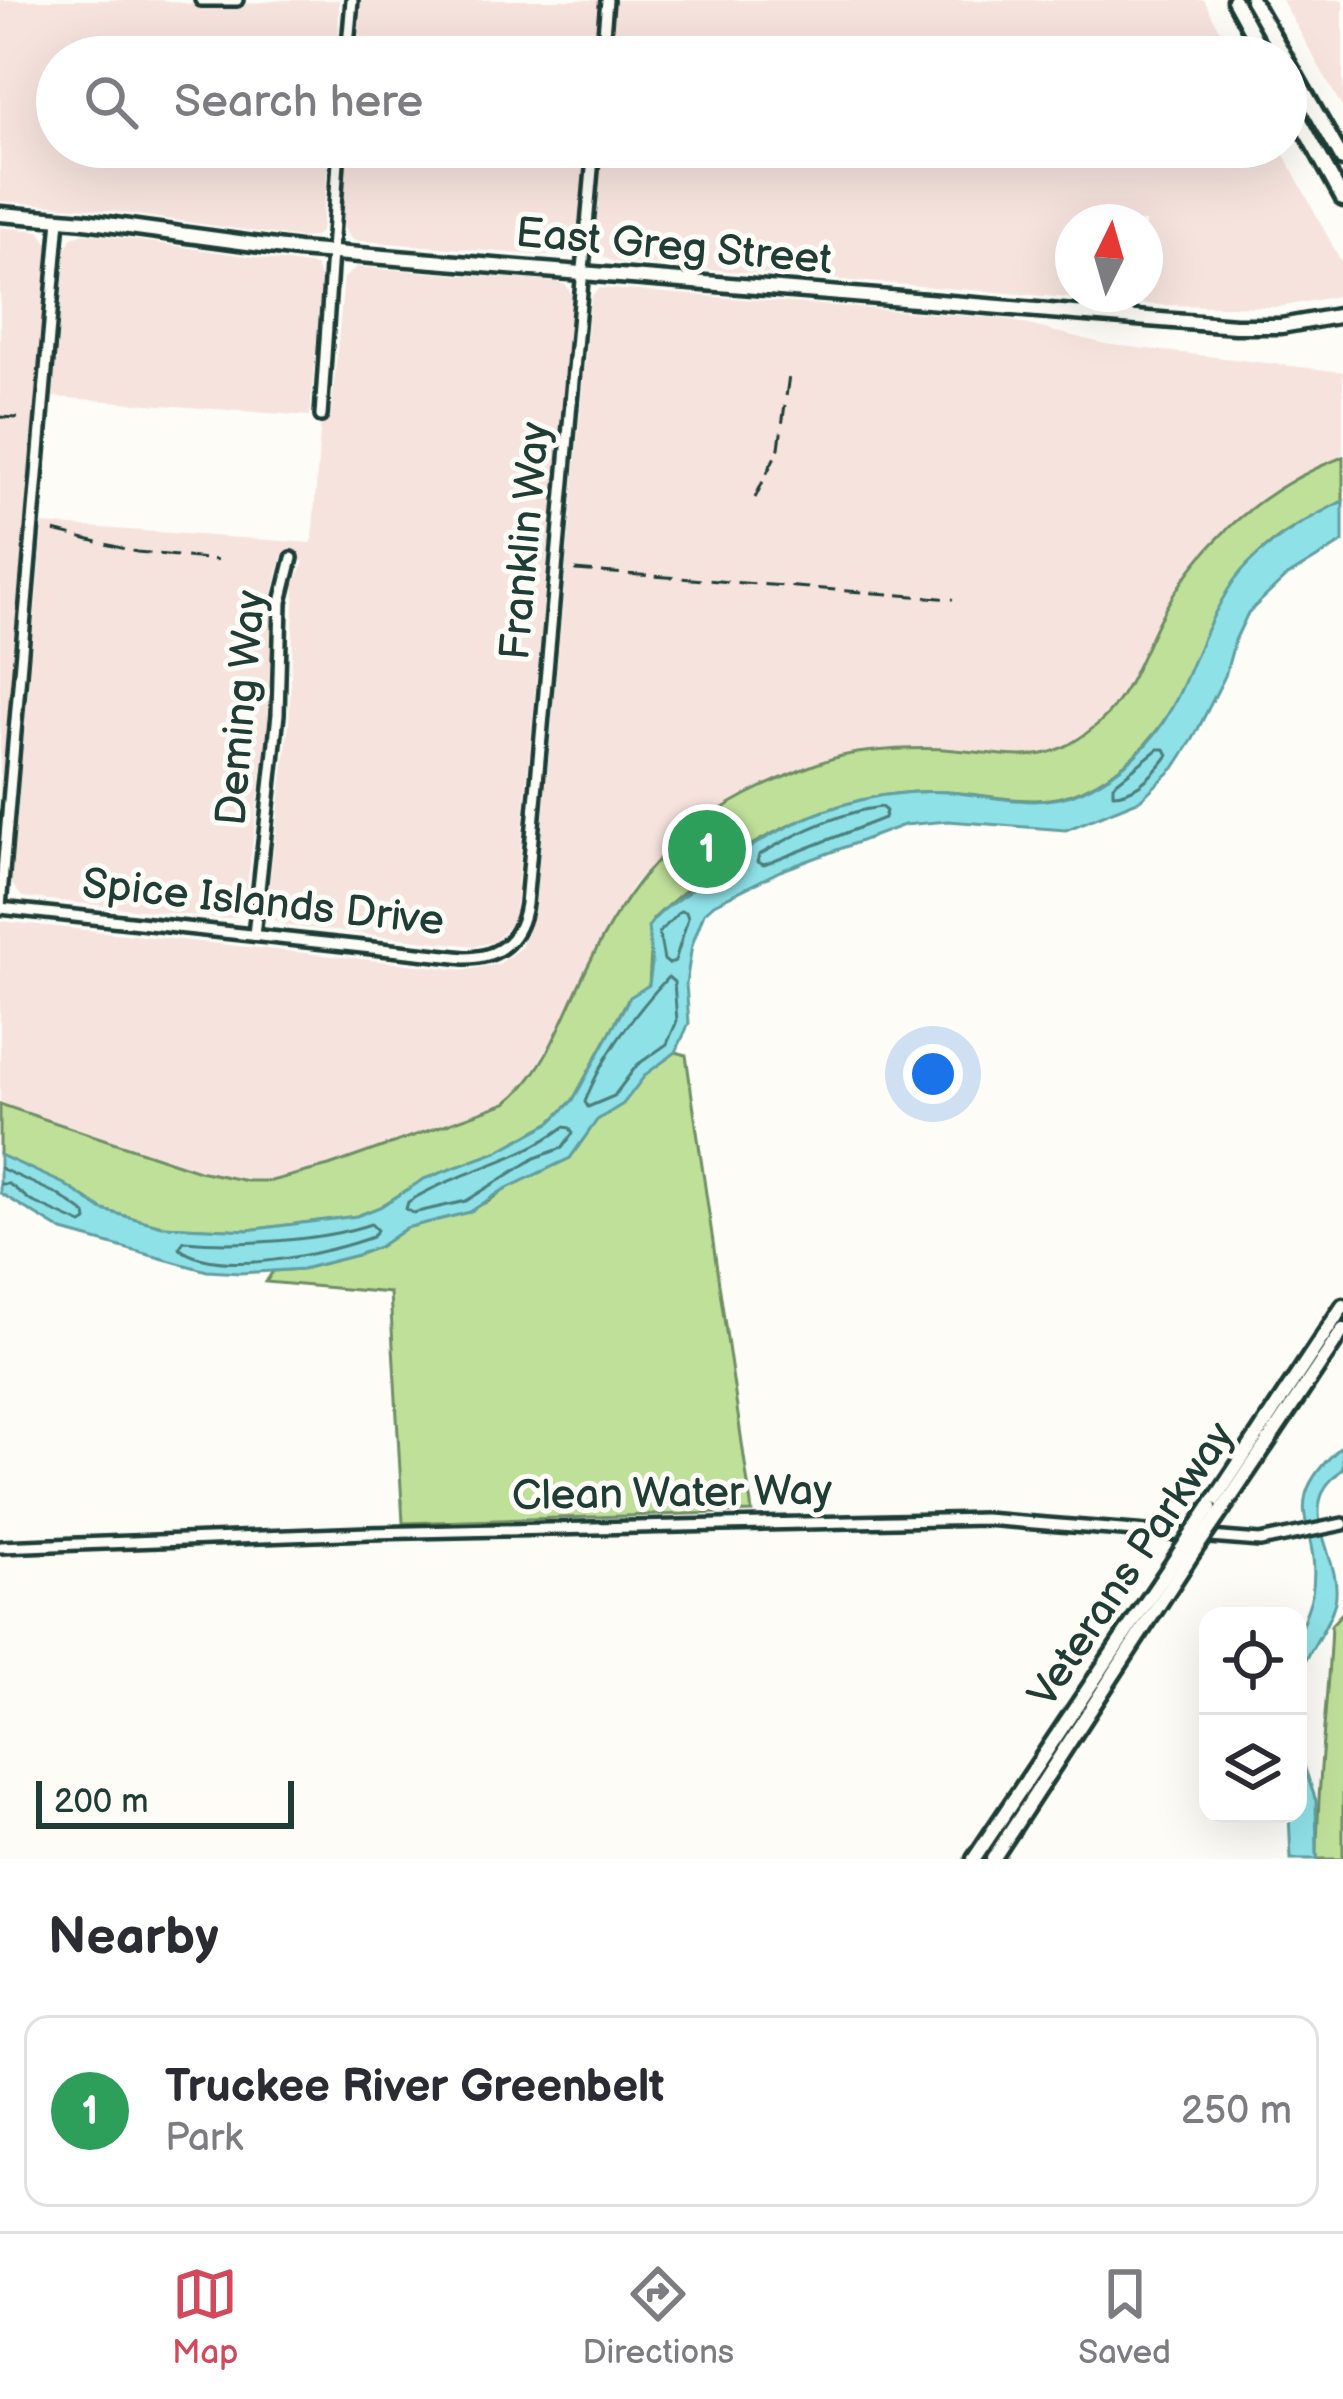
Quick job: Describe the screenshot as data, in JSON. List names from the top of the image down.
{
  "streets": {
    "main road": ["East Greg Street", "Veterans Parkway"],
    "street": [
      "Franklin Way",
      "Deming Way",
      "Spice Islands Drive",
      "Clean Water Way"
    ]
  },
  "crossings": [
    ["East Greg Street", "Franklin Way"],
    ["Franklin Way", "Spice Islands Drive"],
    ["Deming Way", "Spice Islands Drive"]
  ],
  "scale_bar": "200 m",
  "north": "top",
  "page": {
    "search": "Search here",
    "pins": "1",
    "scale": "200 m",
    "heading": "Nearby",
    "list": [
      {
        "mark": "1",
        "name": "Truckee River Greenbelt",
        "note": "Park",
        "value": "250 m"
      }
    ],
    "nav": ["Map", "Directions", "Saved"]
  }
}
